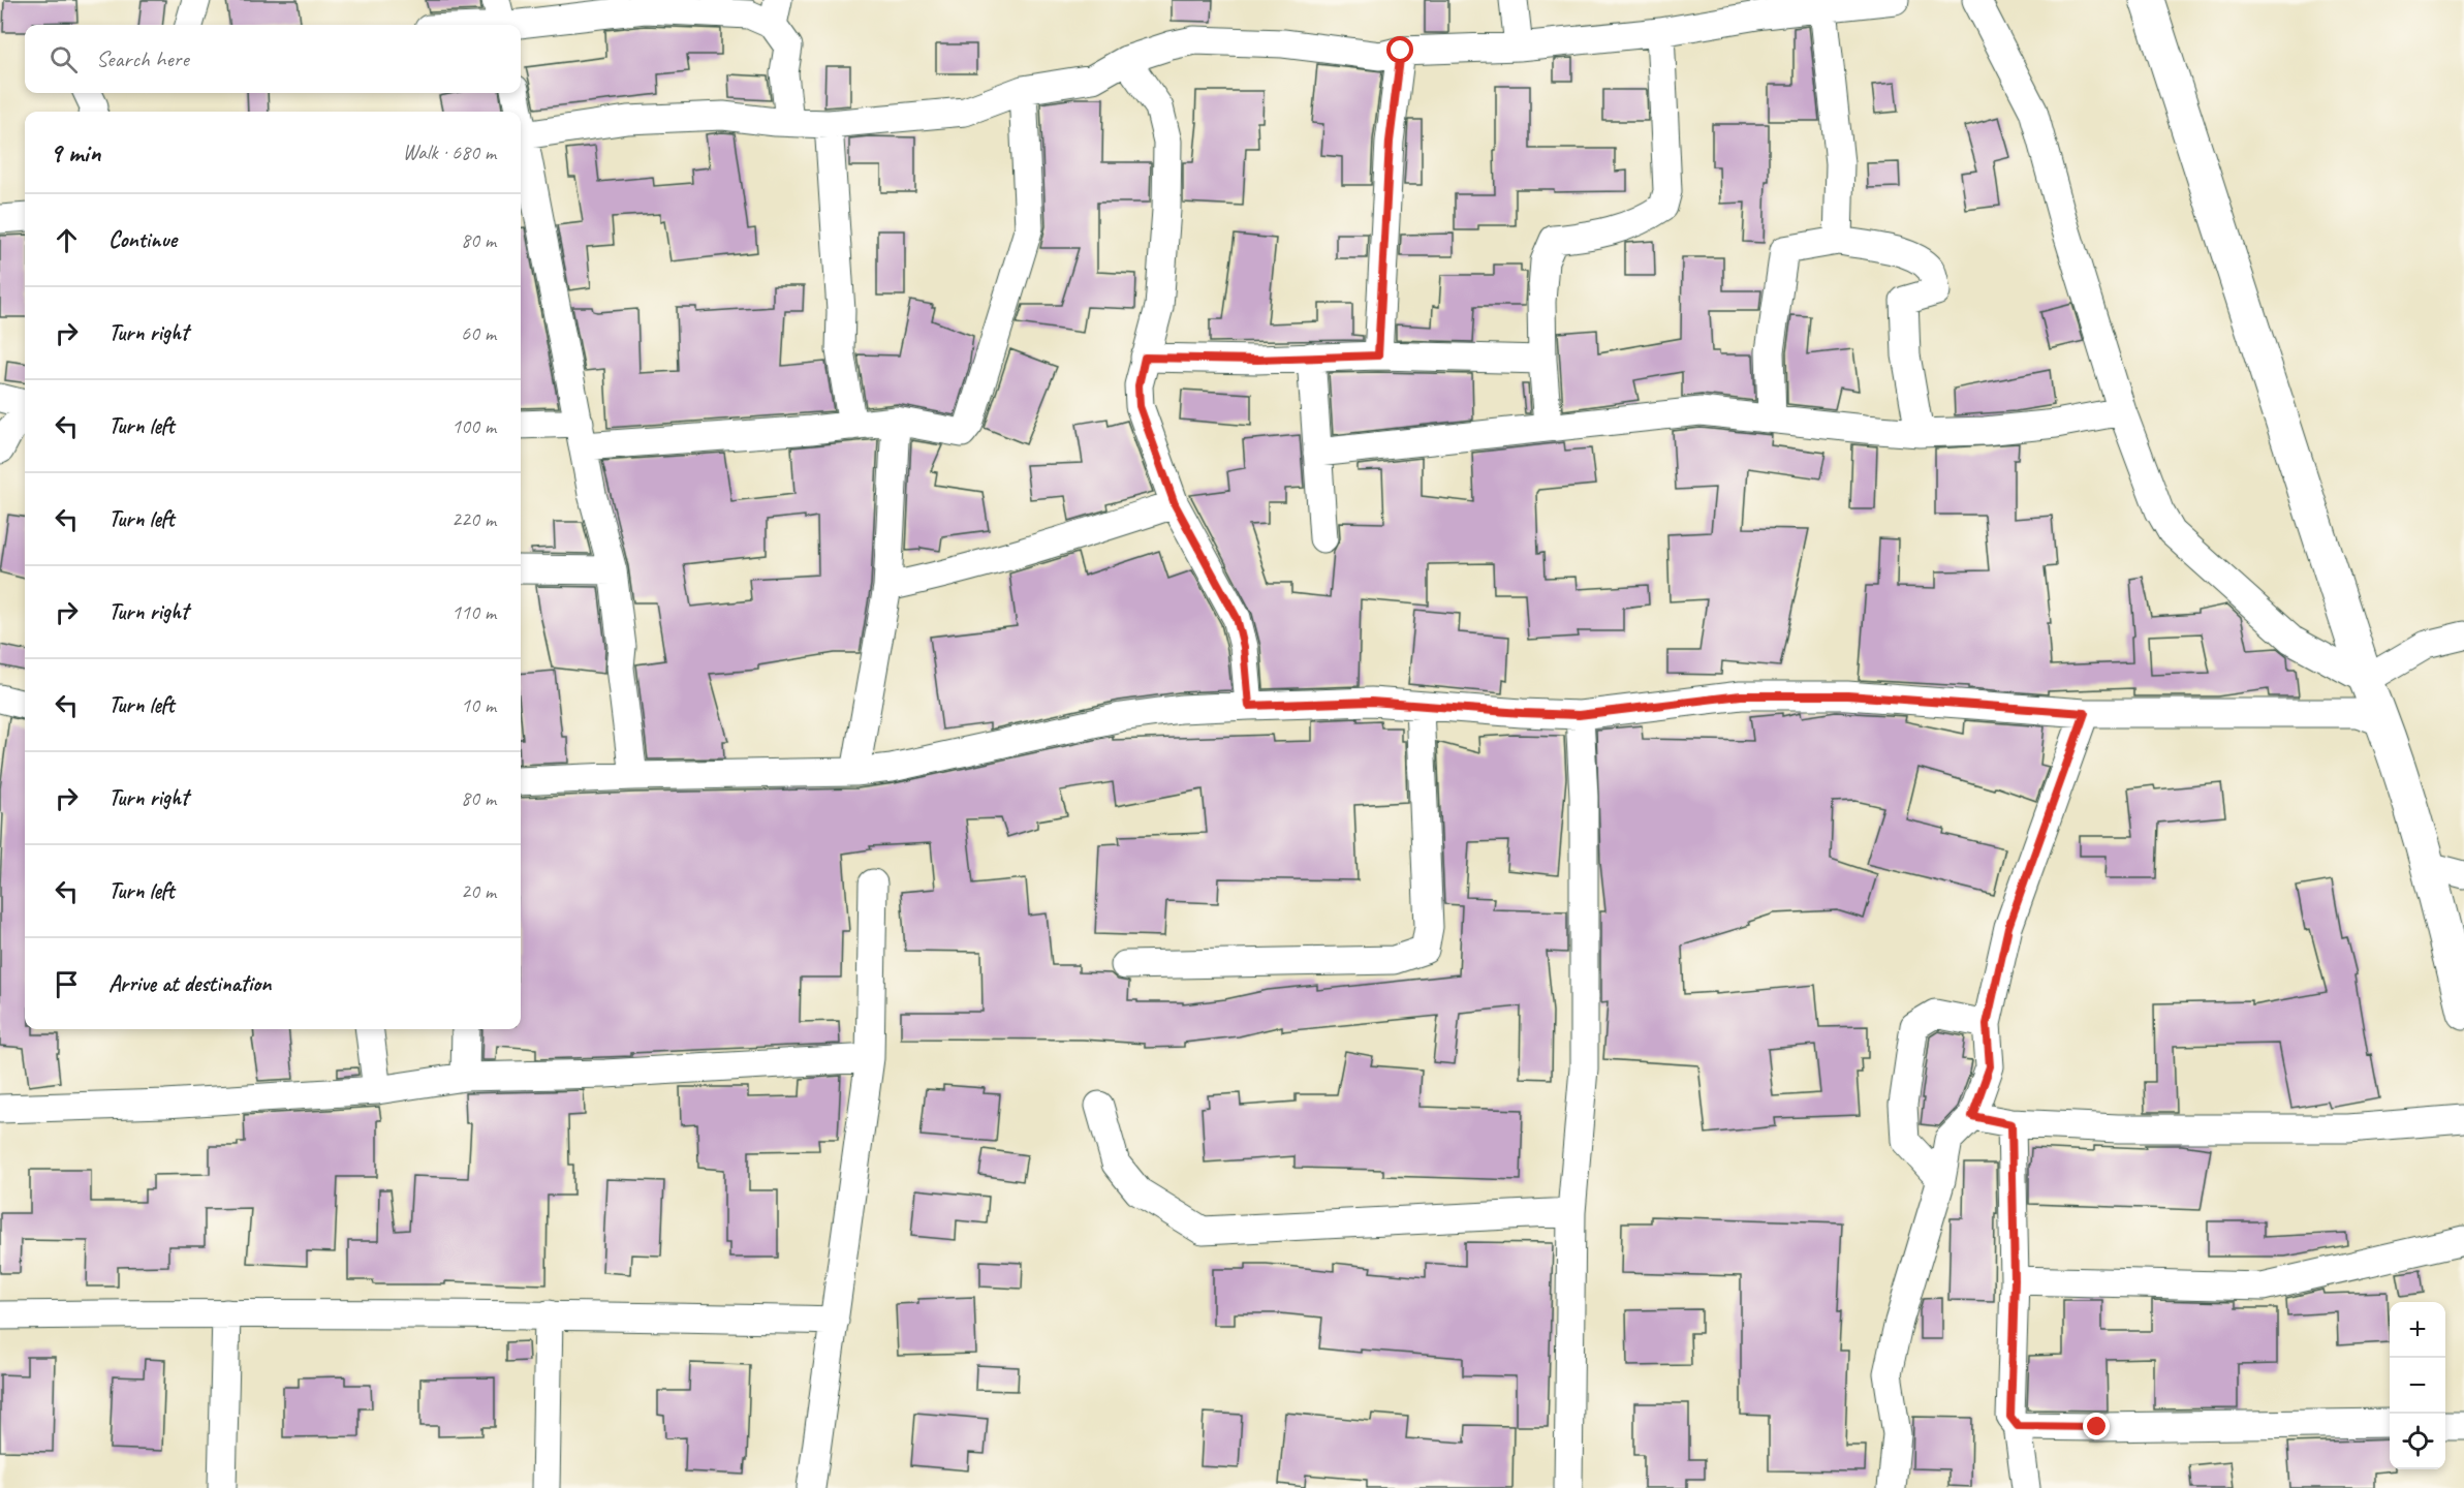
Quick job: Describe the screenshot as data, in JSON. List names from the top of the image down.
{
  "page": {
    "search": "Search here",
    "heading": ["9 min", "Walk · 680 m"],
    "list": [
      ["Continue", "80 m"],
      ["Turn right", "60 m"],
      ["Turn left", "100 m"],
      ["Turn left", "220 m"],
      ["Turn right", "110 m"],
      ["Turn left", "10 m"],
      ["Turn right", "80 m"],
      ["Turn left", "20 m"],
      "Arrive at destination"
    ],
    "map_buttons": ["+", "−"]
  }
}
